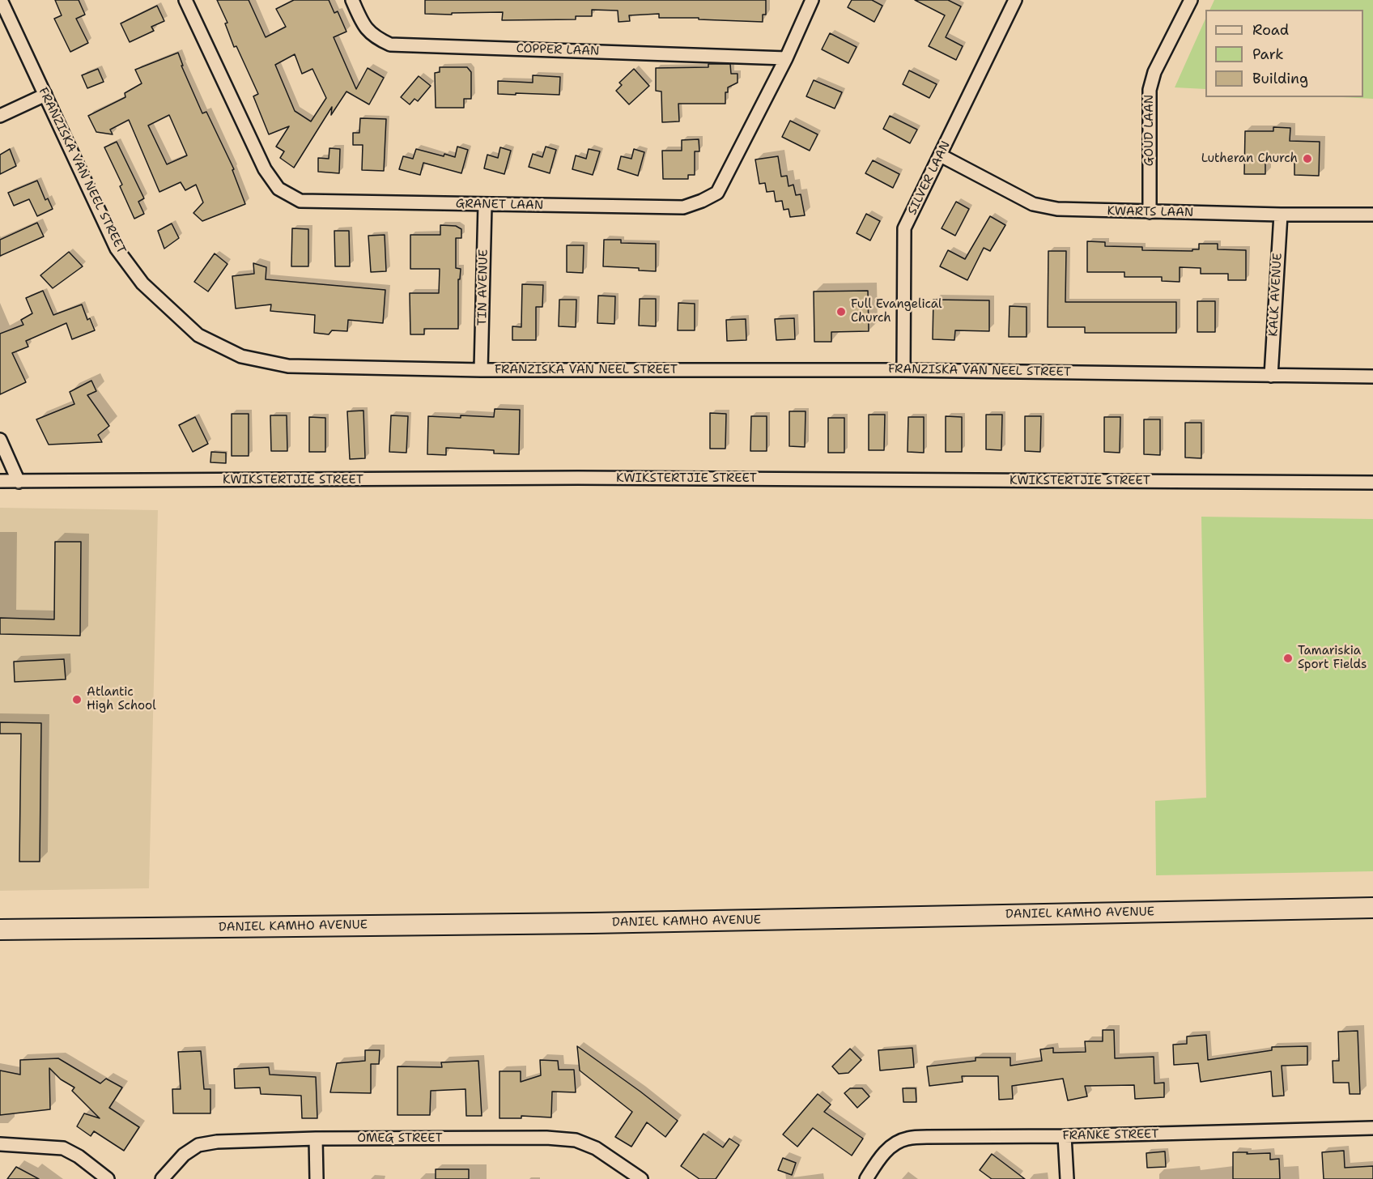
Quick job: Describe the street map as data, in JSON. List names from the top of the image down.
{
  "streets": {
    "main road": ["DANIEL KAMHO AVENUE"],
    "street": [
      "COPPER LAAN",
      "GOUD LAAN",
      "FRANZISKA VAN NEEL STREET",
      "SILVER LAAN",
      "GRANET LAAN",
      "KWARTS LAAN",
      "TIN AVENUE",
      "KALK AVENUE",
      "KWIKSTERTJIE STREET",
      "FRANKE STREET",
      "OMEG STREET"
    ]
  },
  "crossings": [
    ["COPPER LAAN", "GRANET LAAN"],
    ["GOUD LAAN", "KWARTS LAAN"],
    ["FRANZISKA VAN NEEL STREET", "SILVER LAAN"],
    ["FRANZISKA VAN NEEL STREET", "TIN AVENUE"],
    ["FRANZISKA VAN NEEL STREET", "KALK AVENUE"],
    ["SILVER LAAN", "KWARTS LAAN"],
    ["GRANET LAAN", "TIN AVENUE"],
    ["KWARTS LAAN", "KALK AVENUE"]
  ],
  "places": [
    "Lutheran Church",
    "Full Evangelical Church",
    "Tamariskia Sport Fields",
    "Atlantic High School"
  ],
  "legend": ["Road", "Park", "Building"]
}
